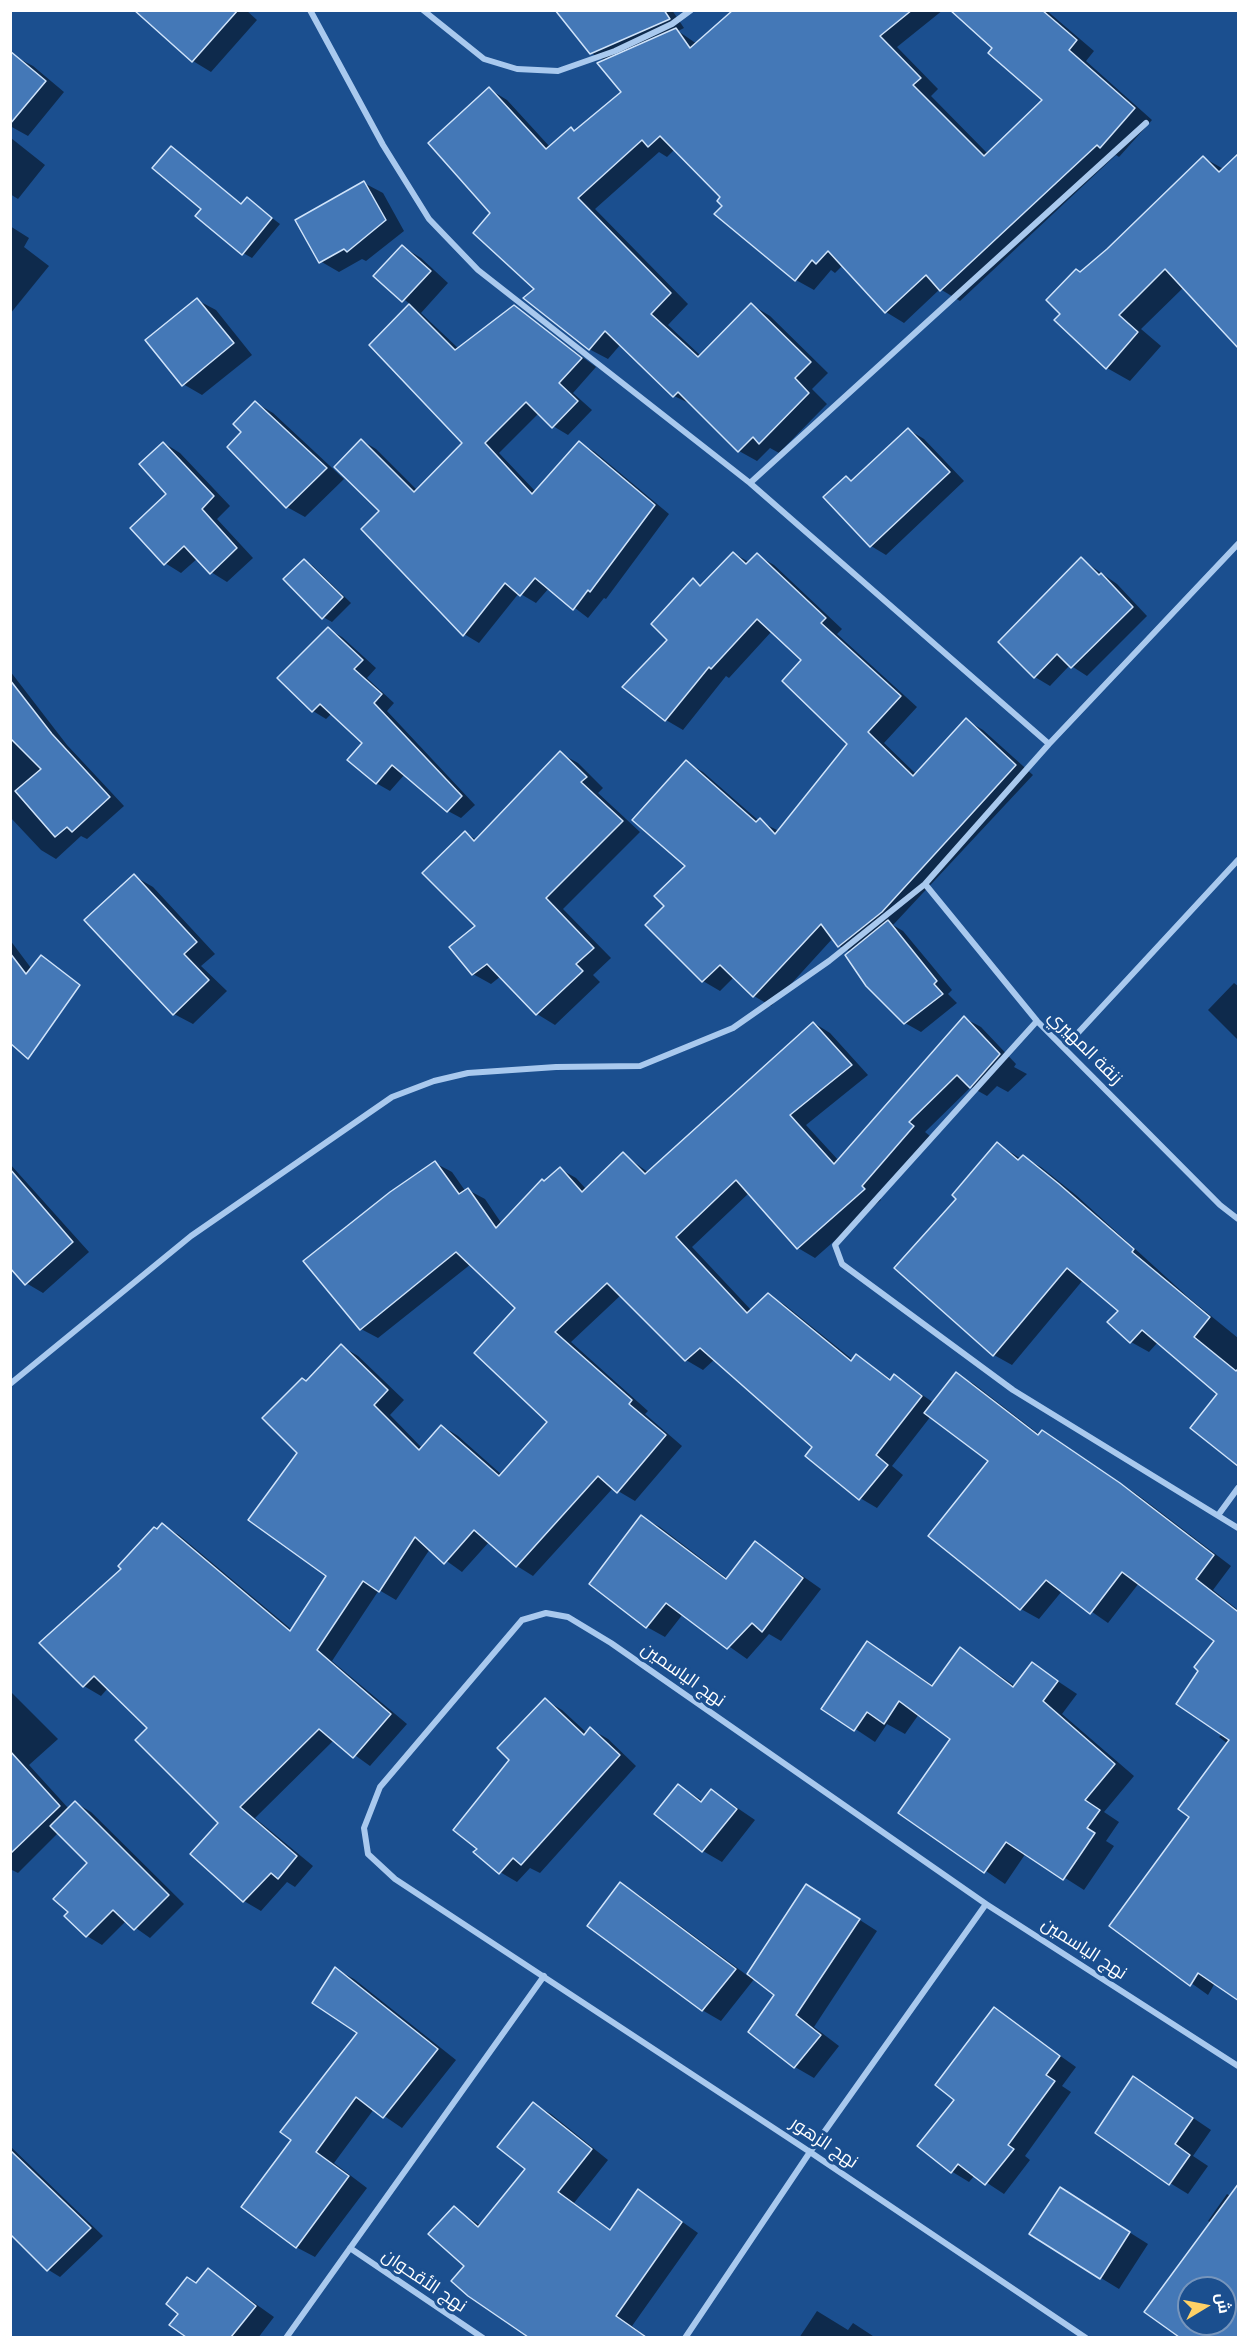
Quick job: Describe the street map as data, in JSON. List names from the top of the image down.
{
  "streets": {
    "street": [
      "زنقة المهيري",
      "نهج الياسمين",
      "نهج الزهور",
      "نهج الأقحوان"
    ]
  },
  "crossings": [
    ["نهج الياسمين", "نهج الزهور"]
  ],
  "north": "right"
}
